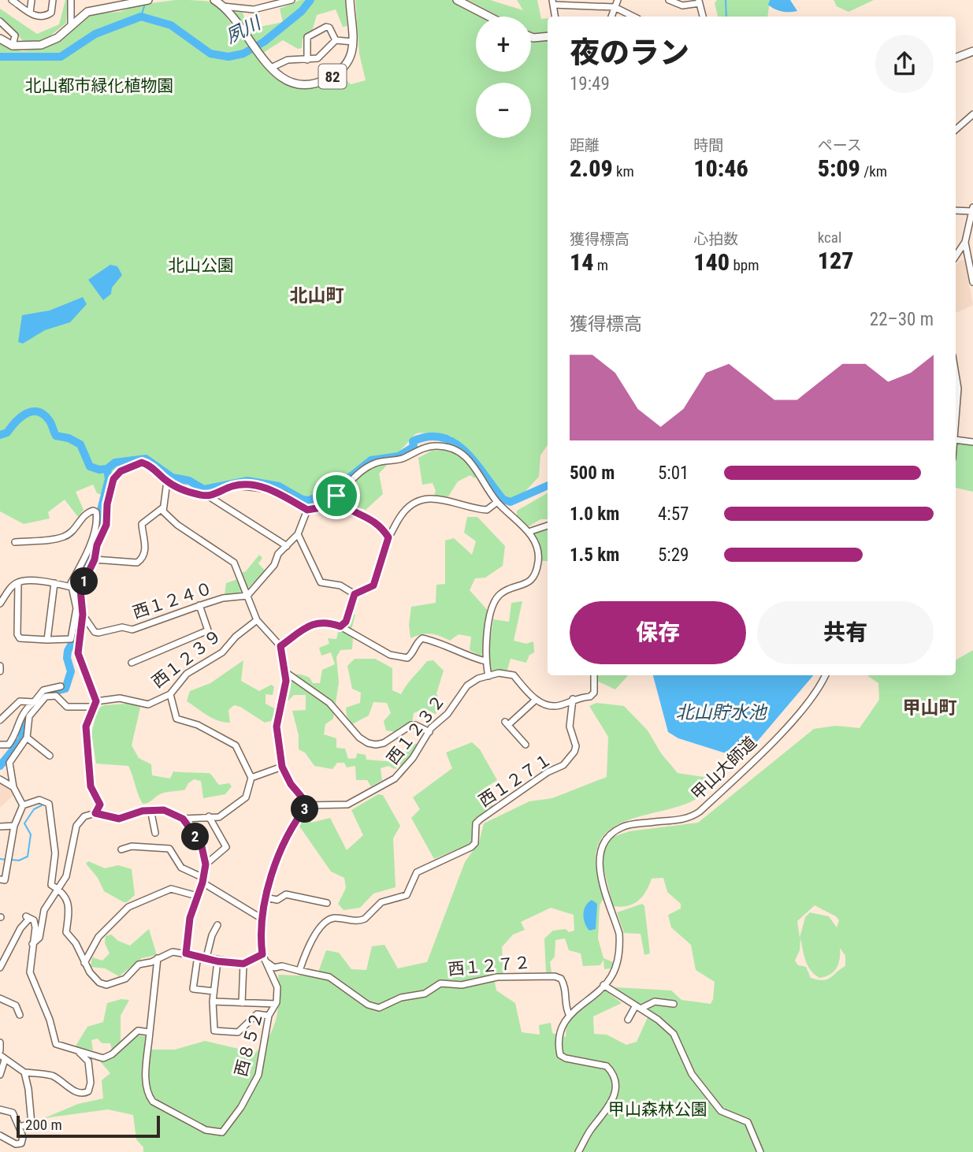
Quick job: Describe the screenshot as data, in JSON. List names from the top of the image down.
{
  "streets": {
    "main road": ["82"],
    "street": [
      "西１２４０",
      "西１２３９",
      "西１２３２",
      "甲山大師道",
      "西１２７１",
      "西１２７２",
      "西８５２"
    ]
  },
  "crossings": [
    ["甲山大師道", "西１２７２"],
    ["西１２７１", "西１２７２"]
  ],
  "districts": ["北山町", "甲山町"],
  "water": ["夙川", "北山貯水池"],
  "parks": ["北山都市緑化植物園", "北山公園", "甲山森林公園"],
  "scale_bar": "200 m",
  "page": {
    "map_buttons": ["+", "−"],
    "heading": ["夜のラン", "19:49"],
    "stats": [
      ["距離", "2.09 km"],
      ["時間", "10:46"],
      ["ペース", "5:09 /km"],
      ["獲得標高", "14 m"],
      ["心拍数", "140 bpm"],
      ["kcal", "127"]
    ],
    "chart": ["獲得標高", "22–30 m"],
    "list": [
      {
        "name": "500 m",
        "note": "5:01"
      },
      {
        "name": "1.0 km",
        "note": "4:57"
      },
      {
        "name": "1.5 km",
        "note": "5:29"
      }
    ],
    "pins": ["1", "3", "2"],
    "buttons": ["保存", "共有"],
    "scale": "200 m"
  }
}
